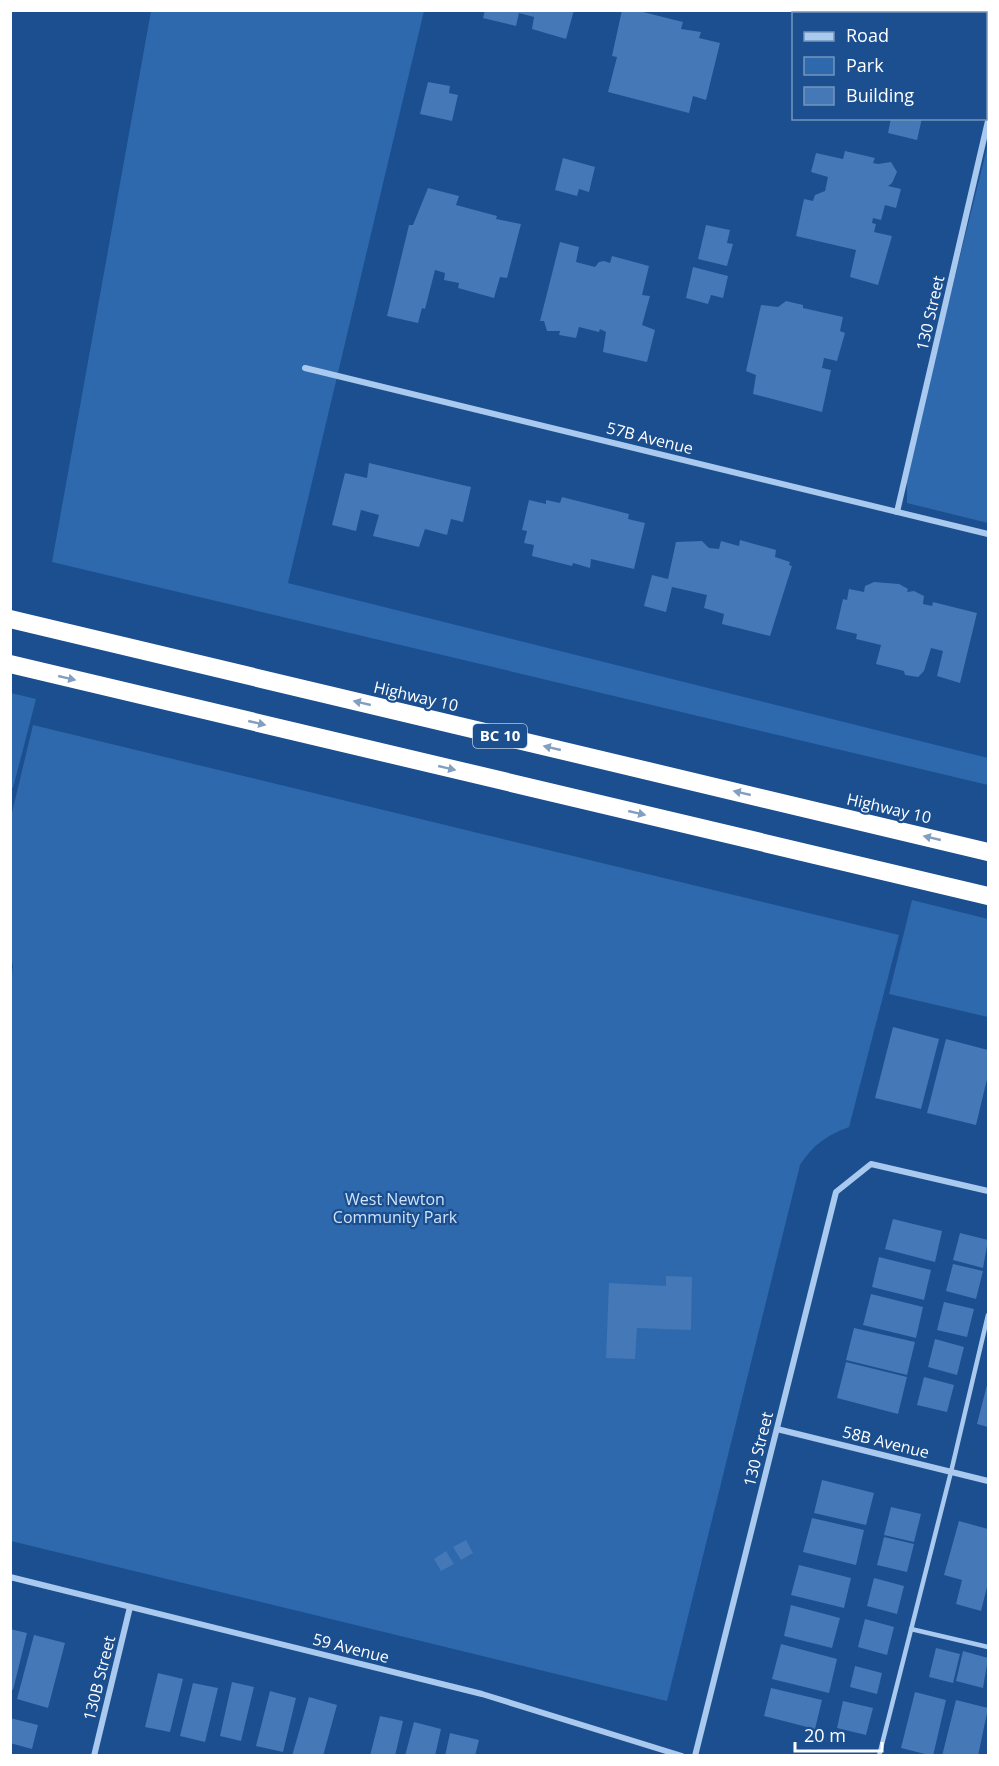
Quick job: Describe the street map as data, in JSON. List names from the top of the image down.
{
  "streets": {
    "highway": ["Highway 10", "BC 10"],
    "street": [
      "130 Street",
      "57B Avenue",
      "58B Avenue",
      "59 Avenue",
      "130B Street"
    ]
  },
  "crossings": [
    ["130 Street", "57B Avenue"],
    ["130 Street", "58B Avenue"],
    ["59 Avenue", "130B Street"]
  ],
  "parks": ["West Newton Community Park"],
  "legend": ["Road", "Park", "Building"],
  "scale_bar": "20 m"
}
